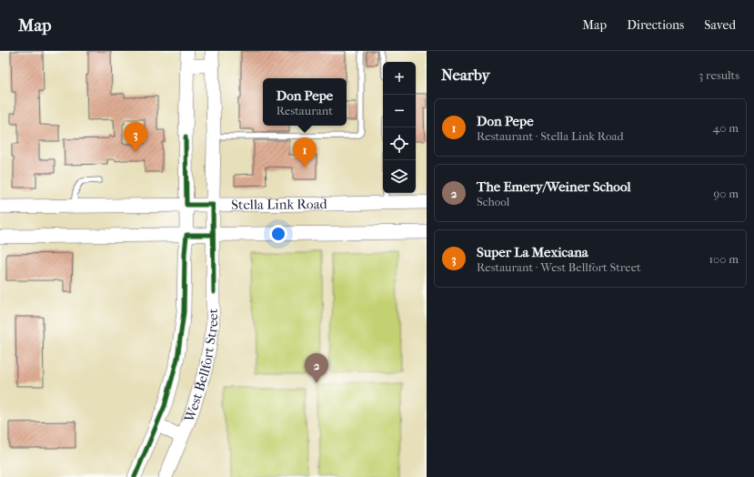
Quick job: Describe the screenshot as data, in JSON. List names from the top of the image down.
{
  "streets": {
    "main road": ["Stella Link Road", "West Bellfort Street"]
  },
  "crossings": [
    ["Stella Link Road", "West Bellfort Street"]
  ],
  "page": {
    "header": "Map",
    "nav": ["Map", "Directions", "Saved"],
    "heading": ["Nearby", "3 results"],
    "map_buttons": ["+", "−"],
    "popup": ["Don Pepe", "Restaurant"],
    "list": [
      {
        "mark": "1",
        "name": "Don Pepe",
        "note": "Restaurant · Stella Link Road",
        "value": "40 m"
      },
      {
        "mark": "2",
        "name": "The Emery/Weiner School",
        "note": "School",
        "value": "90 m"
      },
      {
        "mark": "3",
        "name": "Super La Mexicana",
        "note": "Restaurant · West Bellfort Street",
        "value": "100 m"
      }
    ],
    "pins": ["3", "1", "2"]
  }
}
